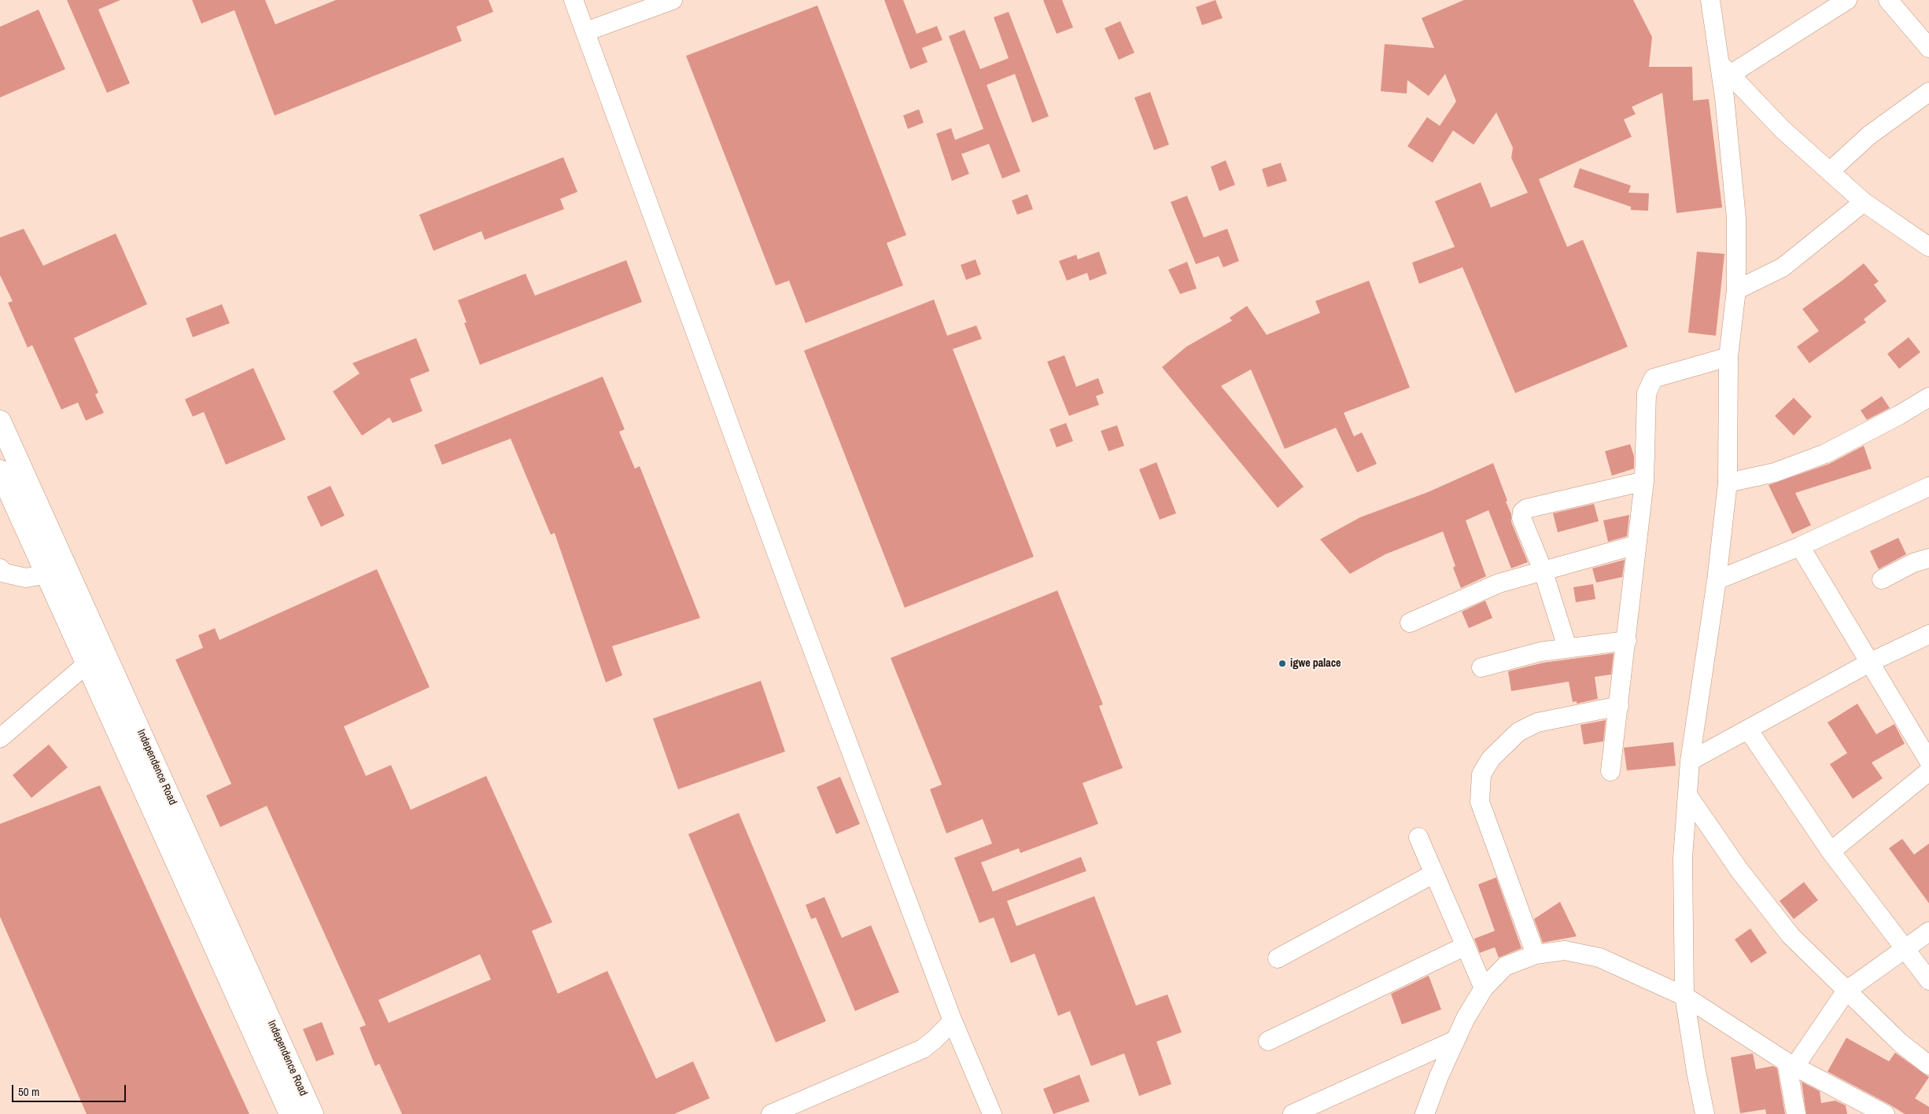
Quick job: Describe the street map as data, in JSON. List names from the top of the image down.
{
  "streets": {
    "main road": ["Independence Road"]
  },
  "places": ["igwe palace"],
  "scale_bar": "50 m"
}
